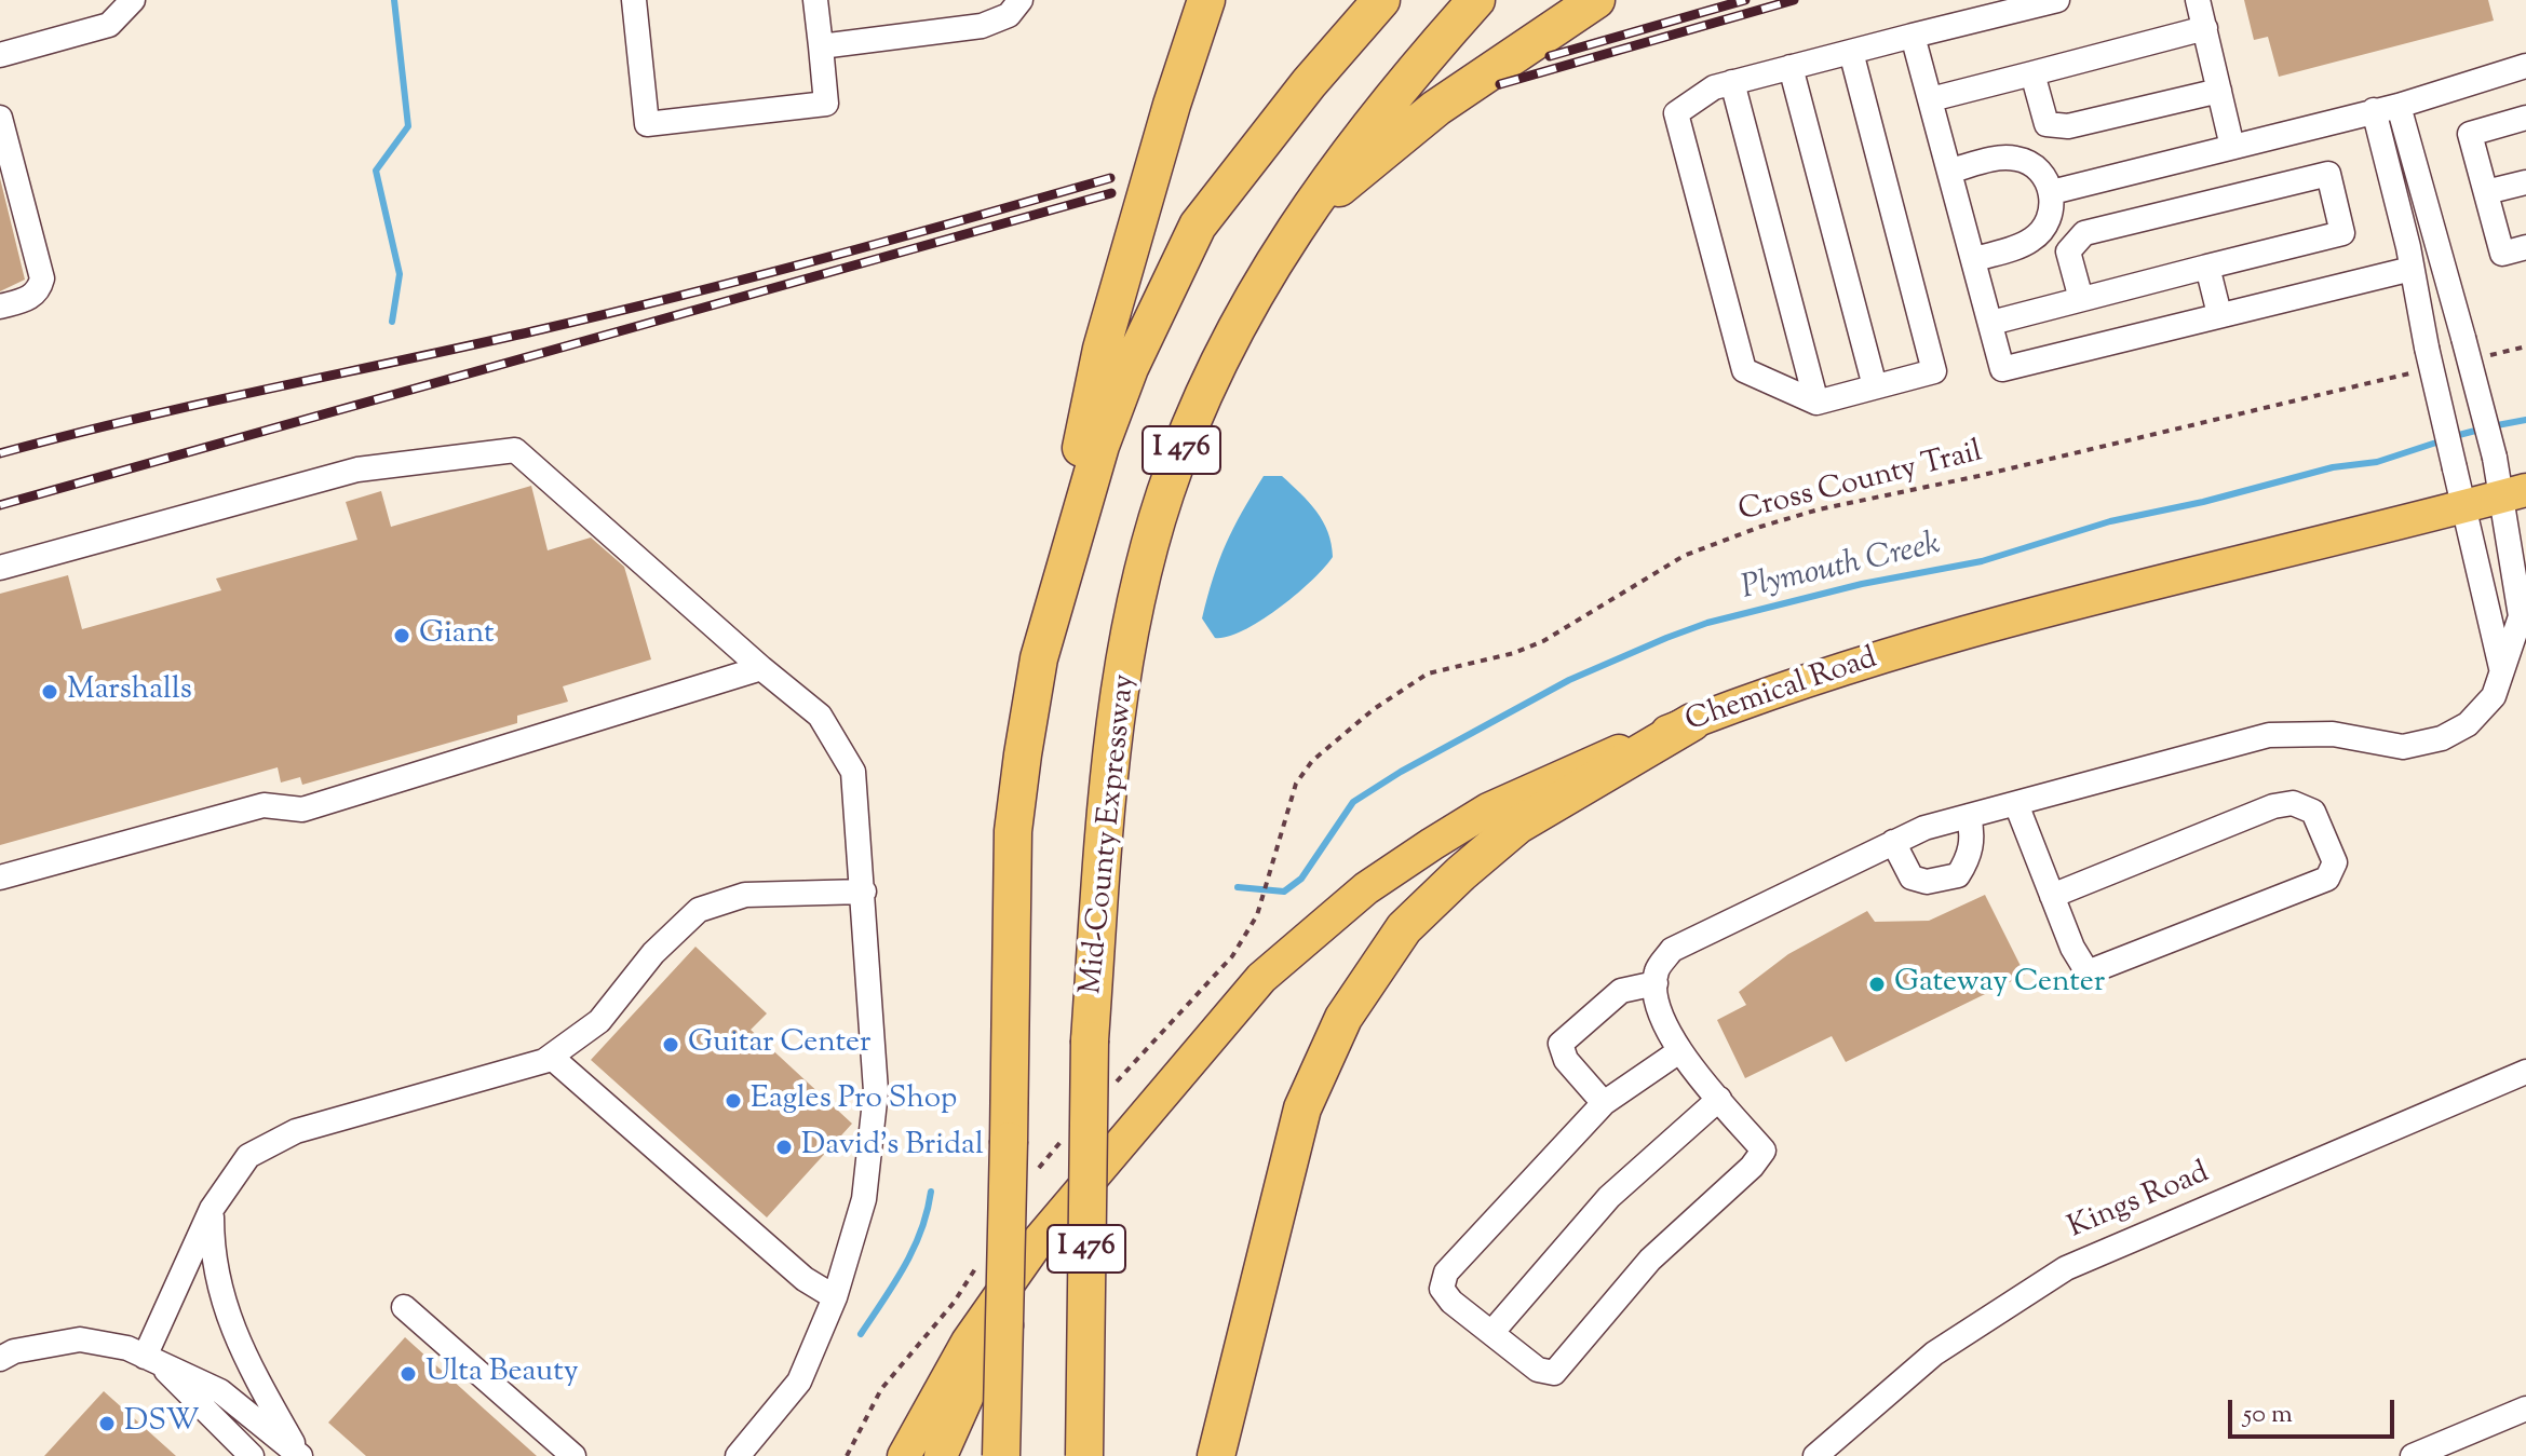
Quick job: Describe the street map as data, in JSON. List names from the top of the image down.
{
  "streets": {
    "highway": ["I 476", "Mid-County Expressway"],
    "main road": ["Chemical Road"],
    "street": ["Kings Road"],
    "path": ["Cross County Trail"]
  },
  "water": ["Plymouth Creek"],
  "places": [
    "Giant",
    "Marshalls",
    "Gateway Center",
    "Guitar Center",
    "Eagles Pro Shop",
    "David's Bridal",
    "Ulta Beauty",
    "DSW"
  ],
  "scale_bar": "50 m"
}
